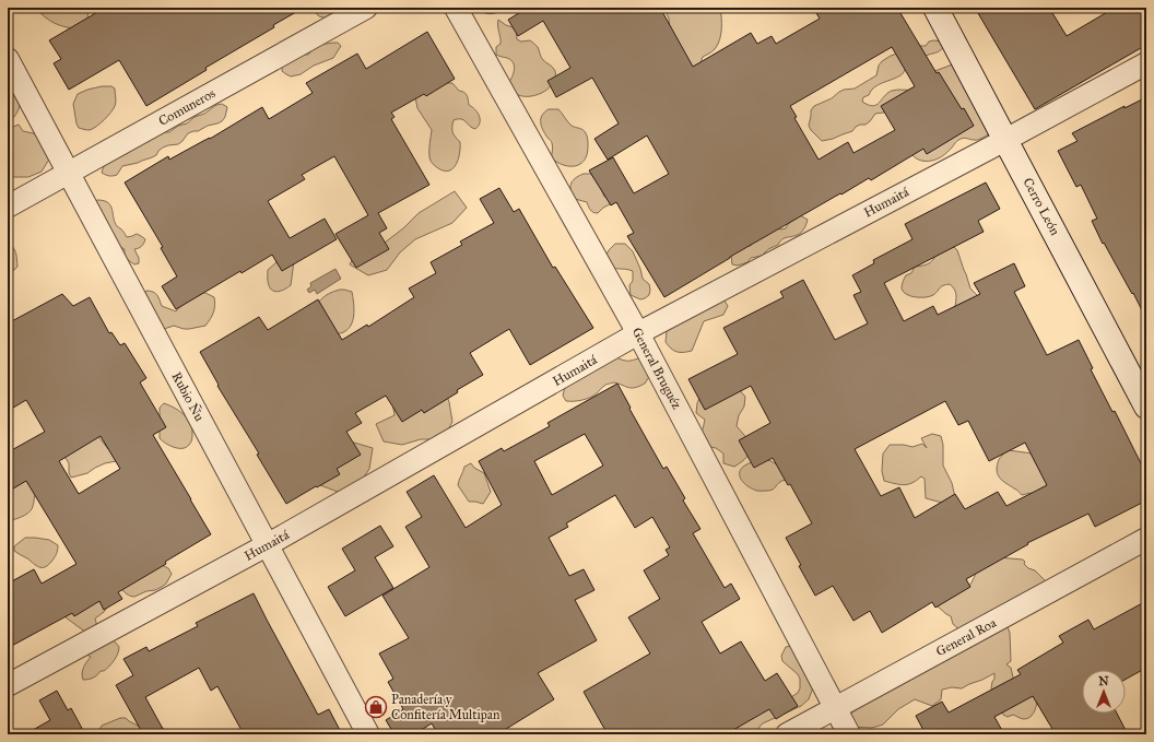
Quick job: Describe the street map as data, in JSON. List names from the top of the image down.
{
  "streets": {
    "street": [
      "Comuneros",
      "Humaitá",
      "Cerro León",
      "General Bruguéz",
      "Rubio Ñu",
      "General Roa"
    ]
  },
  "crossings": [
    ["Comuneros", "Rubio Ñu"],
    ["Humaitá", "Cerro León"],
    ["Humaitá", "General Bruguéz"],
    ["Humaitá", "Rubio Ñu"],
    ["General Bruguéz", "General Roa"]
  ],
  "places": {
    "shop": ["Panadería y Confitería Multipan"]
  },
  "north": "top"
}
